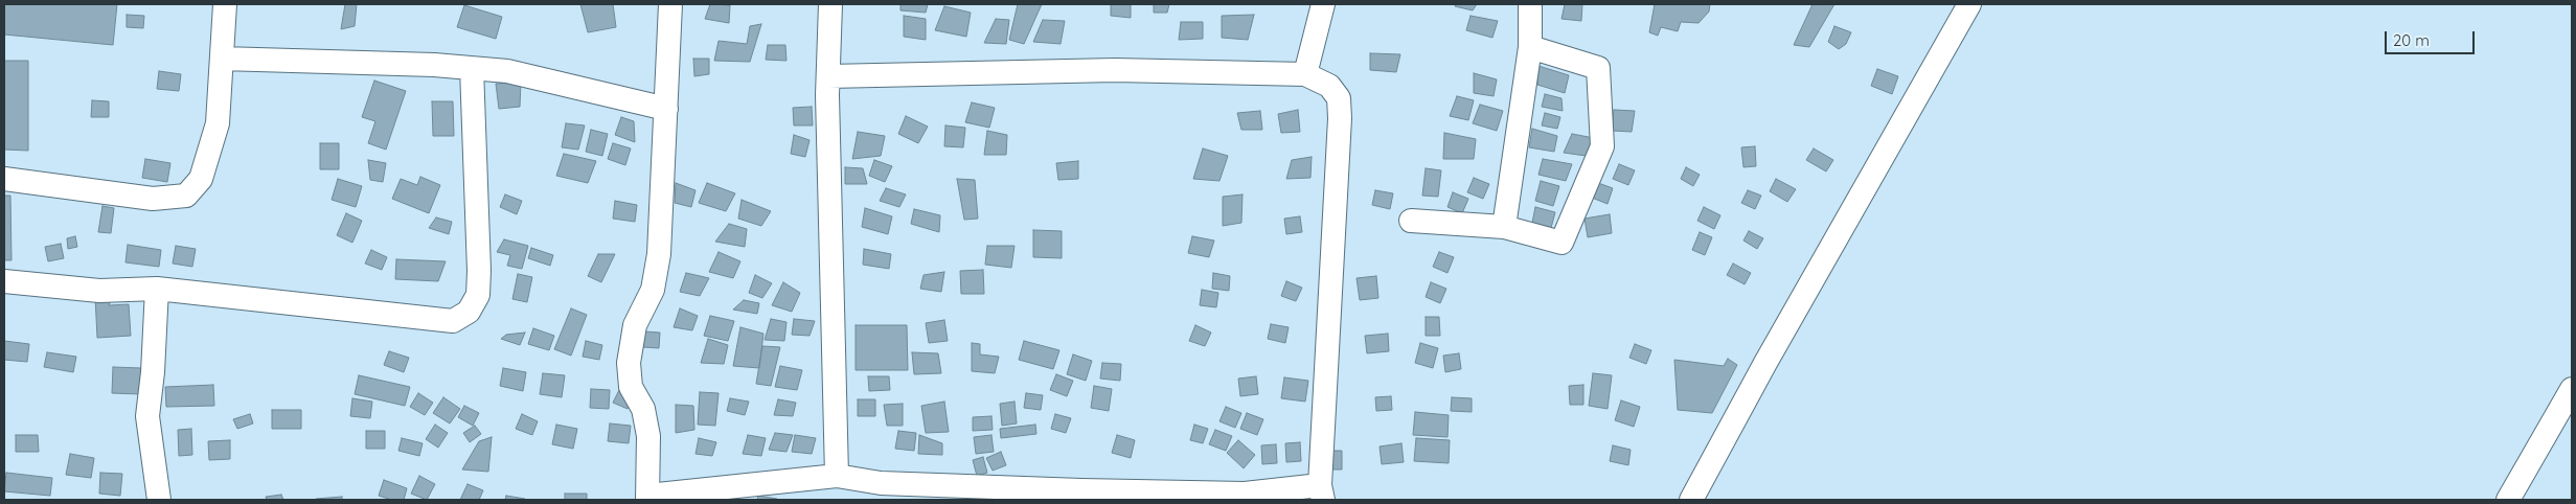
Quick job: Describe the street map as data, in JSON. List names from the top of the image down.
{
  "scale_bar": "20 m"
}
